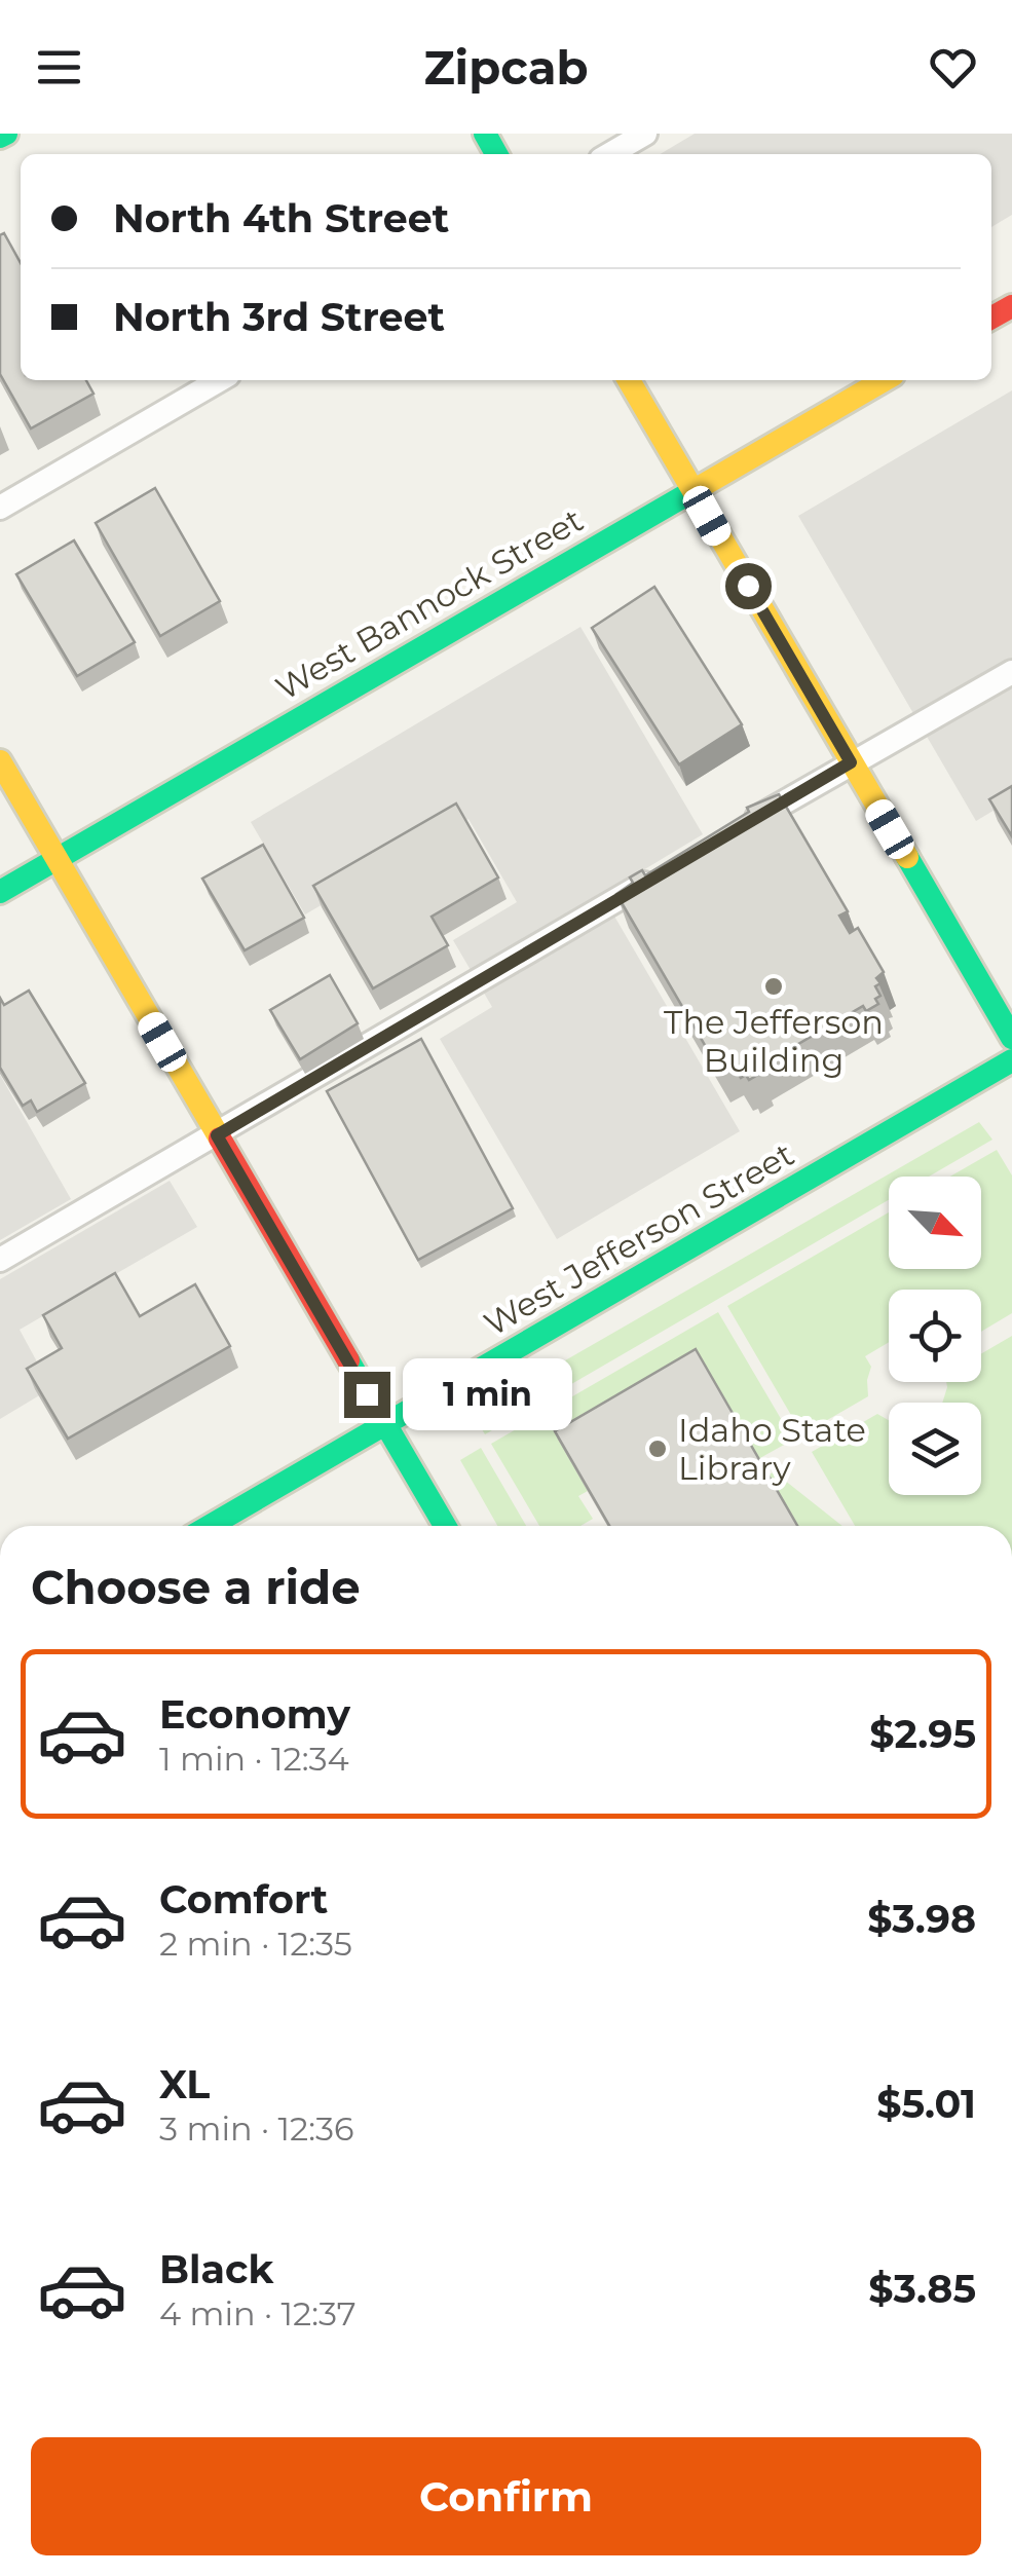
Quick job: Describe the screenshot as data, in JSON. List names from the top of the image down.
{
  "streets": {
    "street": ["West Bannock Street", "West Jefferson Street"]
  },
  "places": ["The Jefferson Building", "Idaho State Library"],
  "north": "bottom right",
  "page": {
    "header": "Zipcab",
    "banner": ["North 4th Street", "North 3rd Street"],
    "bubble": "1 min",
    "heading": "Choose a ride",
    "list": [
      {
        "name": "Economy",
        "note": "1 min · 12:34",
        "value": "$2.95"
      },
      {
        "name": "Comfort",
        "note": "2 min · 12:35",
        "value": "$3.98"
      },
      {
        "name": "XL",
        "note": "3 min · 12:36",
        "value": "$5.01"
      },
      {
        "name": "Black",
        "note": "4 min · 12:37",
        "value": "$3.85"
      }
    ],
    "buttons": "Confirm"
  }
}
